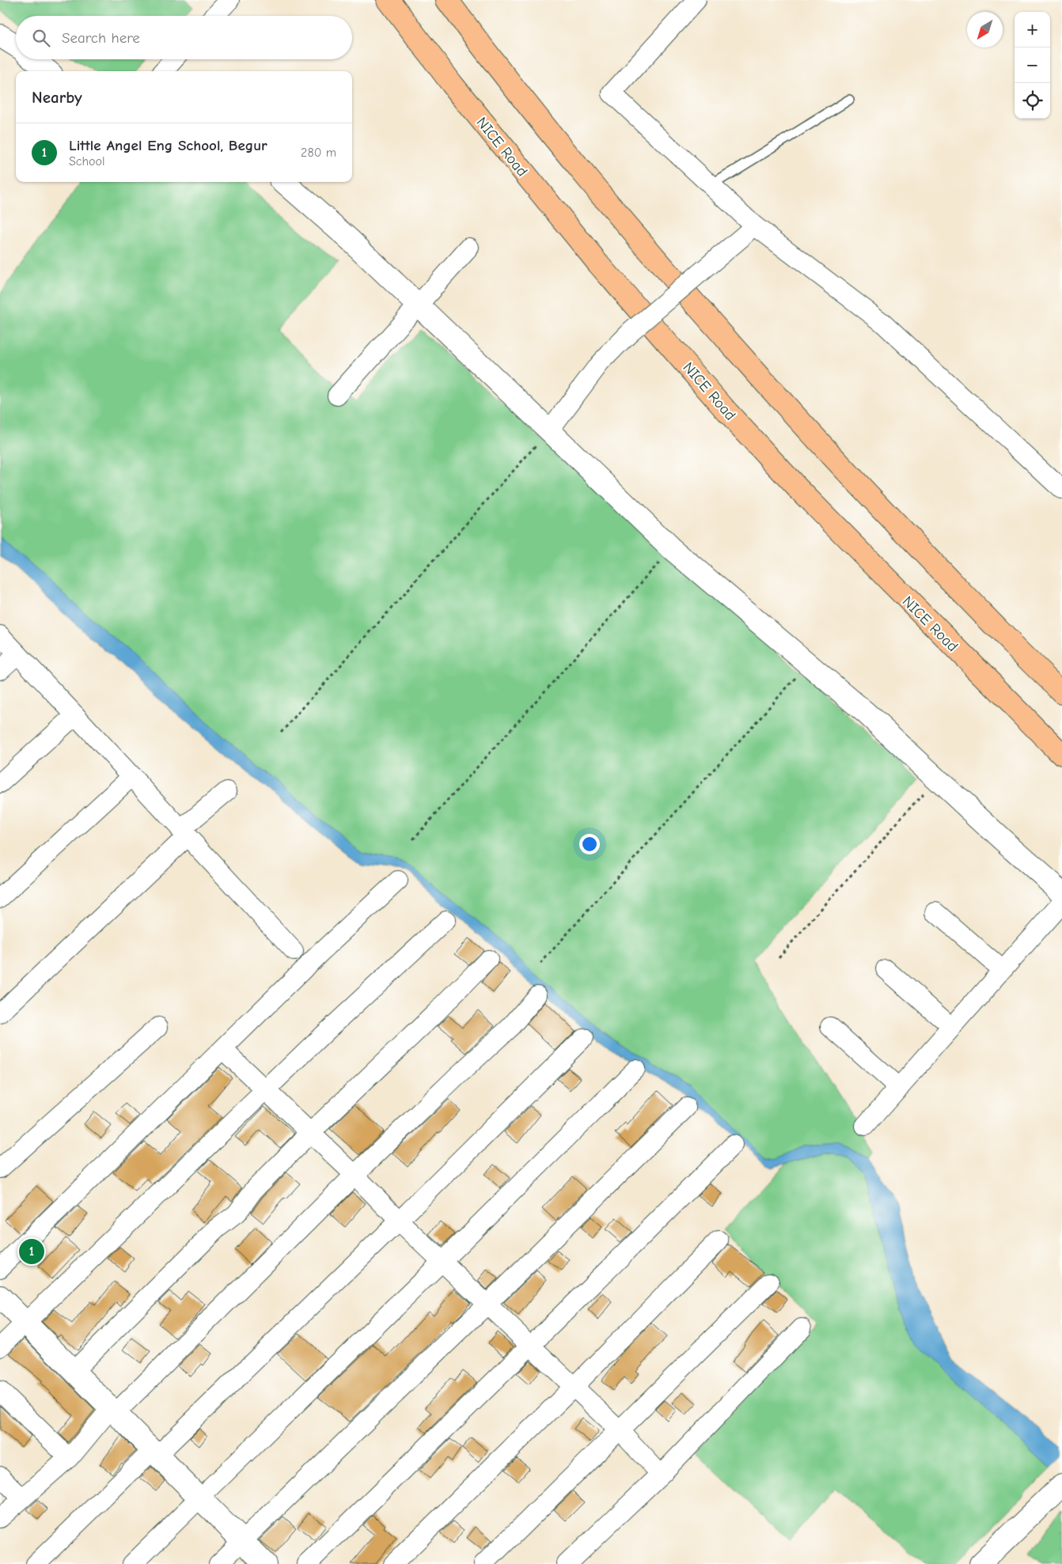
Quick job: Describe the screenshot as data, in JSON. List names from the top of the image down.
{
  "streets": {
    "highway": ["NICE Road"]
  },
  "north": "bottom left",
  "page": {
    "map_buttons": ["+", "−"],
    "search": "Search here",
    "heading": "Nearby",
    "list": [
      {
        "mark": "1",
        "name": "Little Angel Eng School, Begur",
        "note": "School",
        "value": "280 m"
      }
    ],
    "pins": "1"
  }
}
